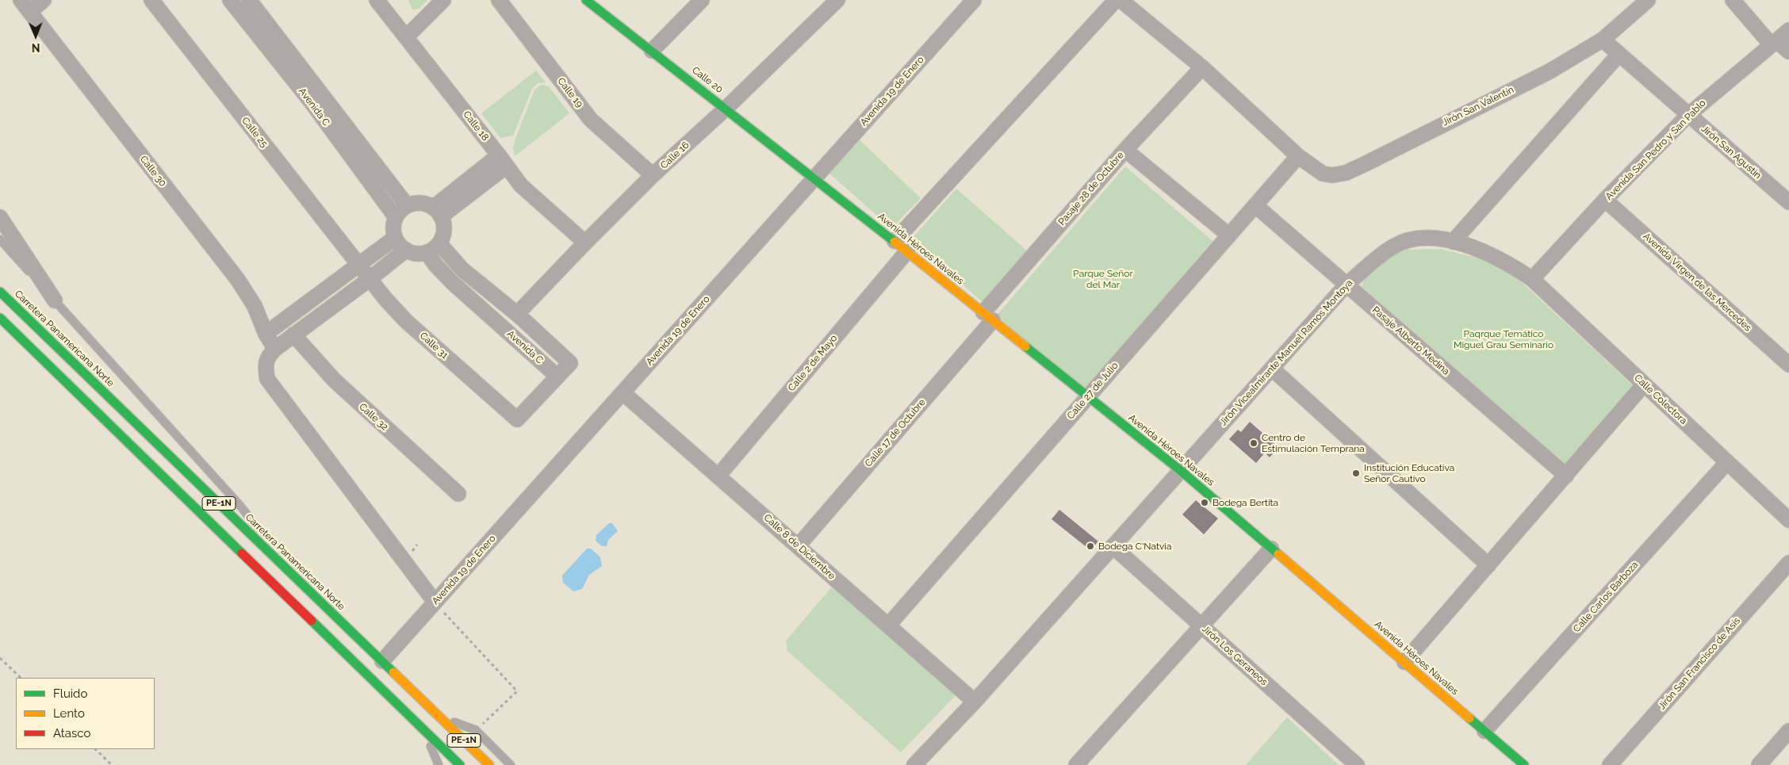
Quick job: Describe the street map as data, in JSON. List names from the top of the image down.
{
  "streets": {
    "main road": [
      "Calle 20",
      "Avenida Héroes Navales",
      "Carretera Panamericana Norte",
      "PE-1N"
    ],
    "street": [
      "Avenida 19 de Enero",
      "Calle 19",
      "Jirón San Valentín",
      "Avenida C",
      "Calle 18",
      "Calle 25",
      "Avenida San Pedro y San Pablo",
      "Jirón San Agustin",
      "Calle 16",
      "Calle 30",
      "Pasaje 28 de Octubre",
      "Avenida Virgen de las Mercedes",
      "Pasaje Alberto Medina",
      "Calle 31",
      "Jirón Vicealmirante Manuel Ramos Montoya",
      "Calle 2 de Mayo",
      "Calle 27 de Julio",
      "Calle Colectora",
      "Calle 32",
      "Calle 17 de Octubre",
      "Calle 8 de Diciembre",
      "Calle Carlos Barboza",
      "Jirón Los Geraneos",
      "Jirón San Francisco de Asís"
    ]
  },
  "crossings": [
    ["Calle 20", "Avenida 19 de Enero"],
    ["Calle 20", "Calle 16"],
    ["Calle 20", "Avenida Héroes Navales"],
    ["Avenida 19 de Enero", "Avenida Héroes Navales"],
    ["Avenida 19 de Enero", "Carretera Panamericana Norte"],
    ["Avenida 19 de Enero", "Calle 8 de Diciembre"],
    ["Calle 19", "Calle 16"],
    ["Jirón San Valentín", "Jirón San Agustin"],
    ["Jirón San Valentín", "Pasaje 28 de Octubre"],
    ["Jirón San Valentín", "Calle 27 de Julio"],
    ["Avenida C", "Calle 16"],
    ["Avenida C", "Calle 31"],
    ["Calle 18", "Calle 16"],
    ["Calle 25", "Calle 31"],
    ["Avenida San Pedro y San Pablo", "Jirón San Agustin"],
    ["Avenida San Pedro y San Pablo", "Avenida Virgen de las Mercedes"],
    ["Avenida San Pedro y San Pablo", "Jirón Vicealmirante Manuel Ramos Montoya"],
    ["Avenida San Pedro y San Pablo", "Calle Colectora"],
    ["Pasaje 28 de Octubre", "Avenida Héroes Navales"],
    ["Pasaje 28 de Octubre", "Calle 17 de Octubre"],
    ["Avenida Héroes Navales", "Jirón Vicealmirante Manuel Ramos Montoya"],
    ["Avenida Héroes Navales", "Calle 2 de Mayo"],
    ["Avenida Héroes Navales", "Calle 27 de Julio"],
    ["Avenida Héroes Navales", "Calle 17 de Octubre"],
    ["Avenida Héroes Navales", "Calle Carlos Barboza"],
    ["Pasaje Alberto Medina", "Jirón Vicealmirante Manuel Ramos Montoya"],
    ["Pasaje Alberto Medina", "Calle 27 de Julio"],
    ["Jirón Vicealmirante Manuel Ramos Montoya", "Calle Colectora"],
    ["Jirón Vicealmirante Manuel Ramos Montoya", "Calle 8 de Diciembre"],
    ["Jirón Vicealmirante Manuel Ramos Montoya", "Jirón Los Geraneos"],
    ["Calle 2 de Mayo", "Calle 8 de Diciembre"],
    ["Calle 27 de Julio", "Calle 8 de Diciembre"],
    ["Calle Colectora", "Calle Carlos Barboza"],
    ["Calle 17 de Octubre", "Calle 8 de Diciembre"]
  ],
  "parks": ["Parque Señor del Mar", "Paqrque Temático Miguel Grau Seminario"],
  "places": [
    "Centro de Estimulación Temprana",
    "Institución Educativa Señor Cautivo",
    "Bodega Bertita",
    "Bodega C'Natvia"
  ],
  "legend": ["Fluido", "Lento", "Atasco"],
  "north": "bottom"
}
